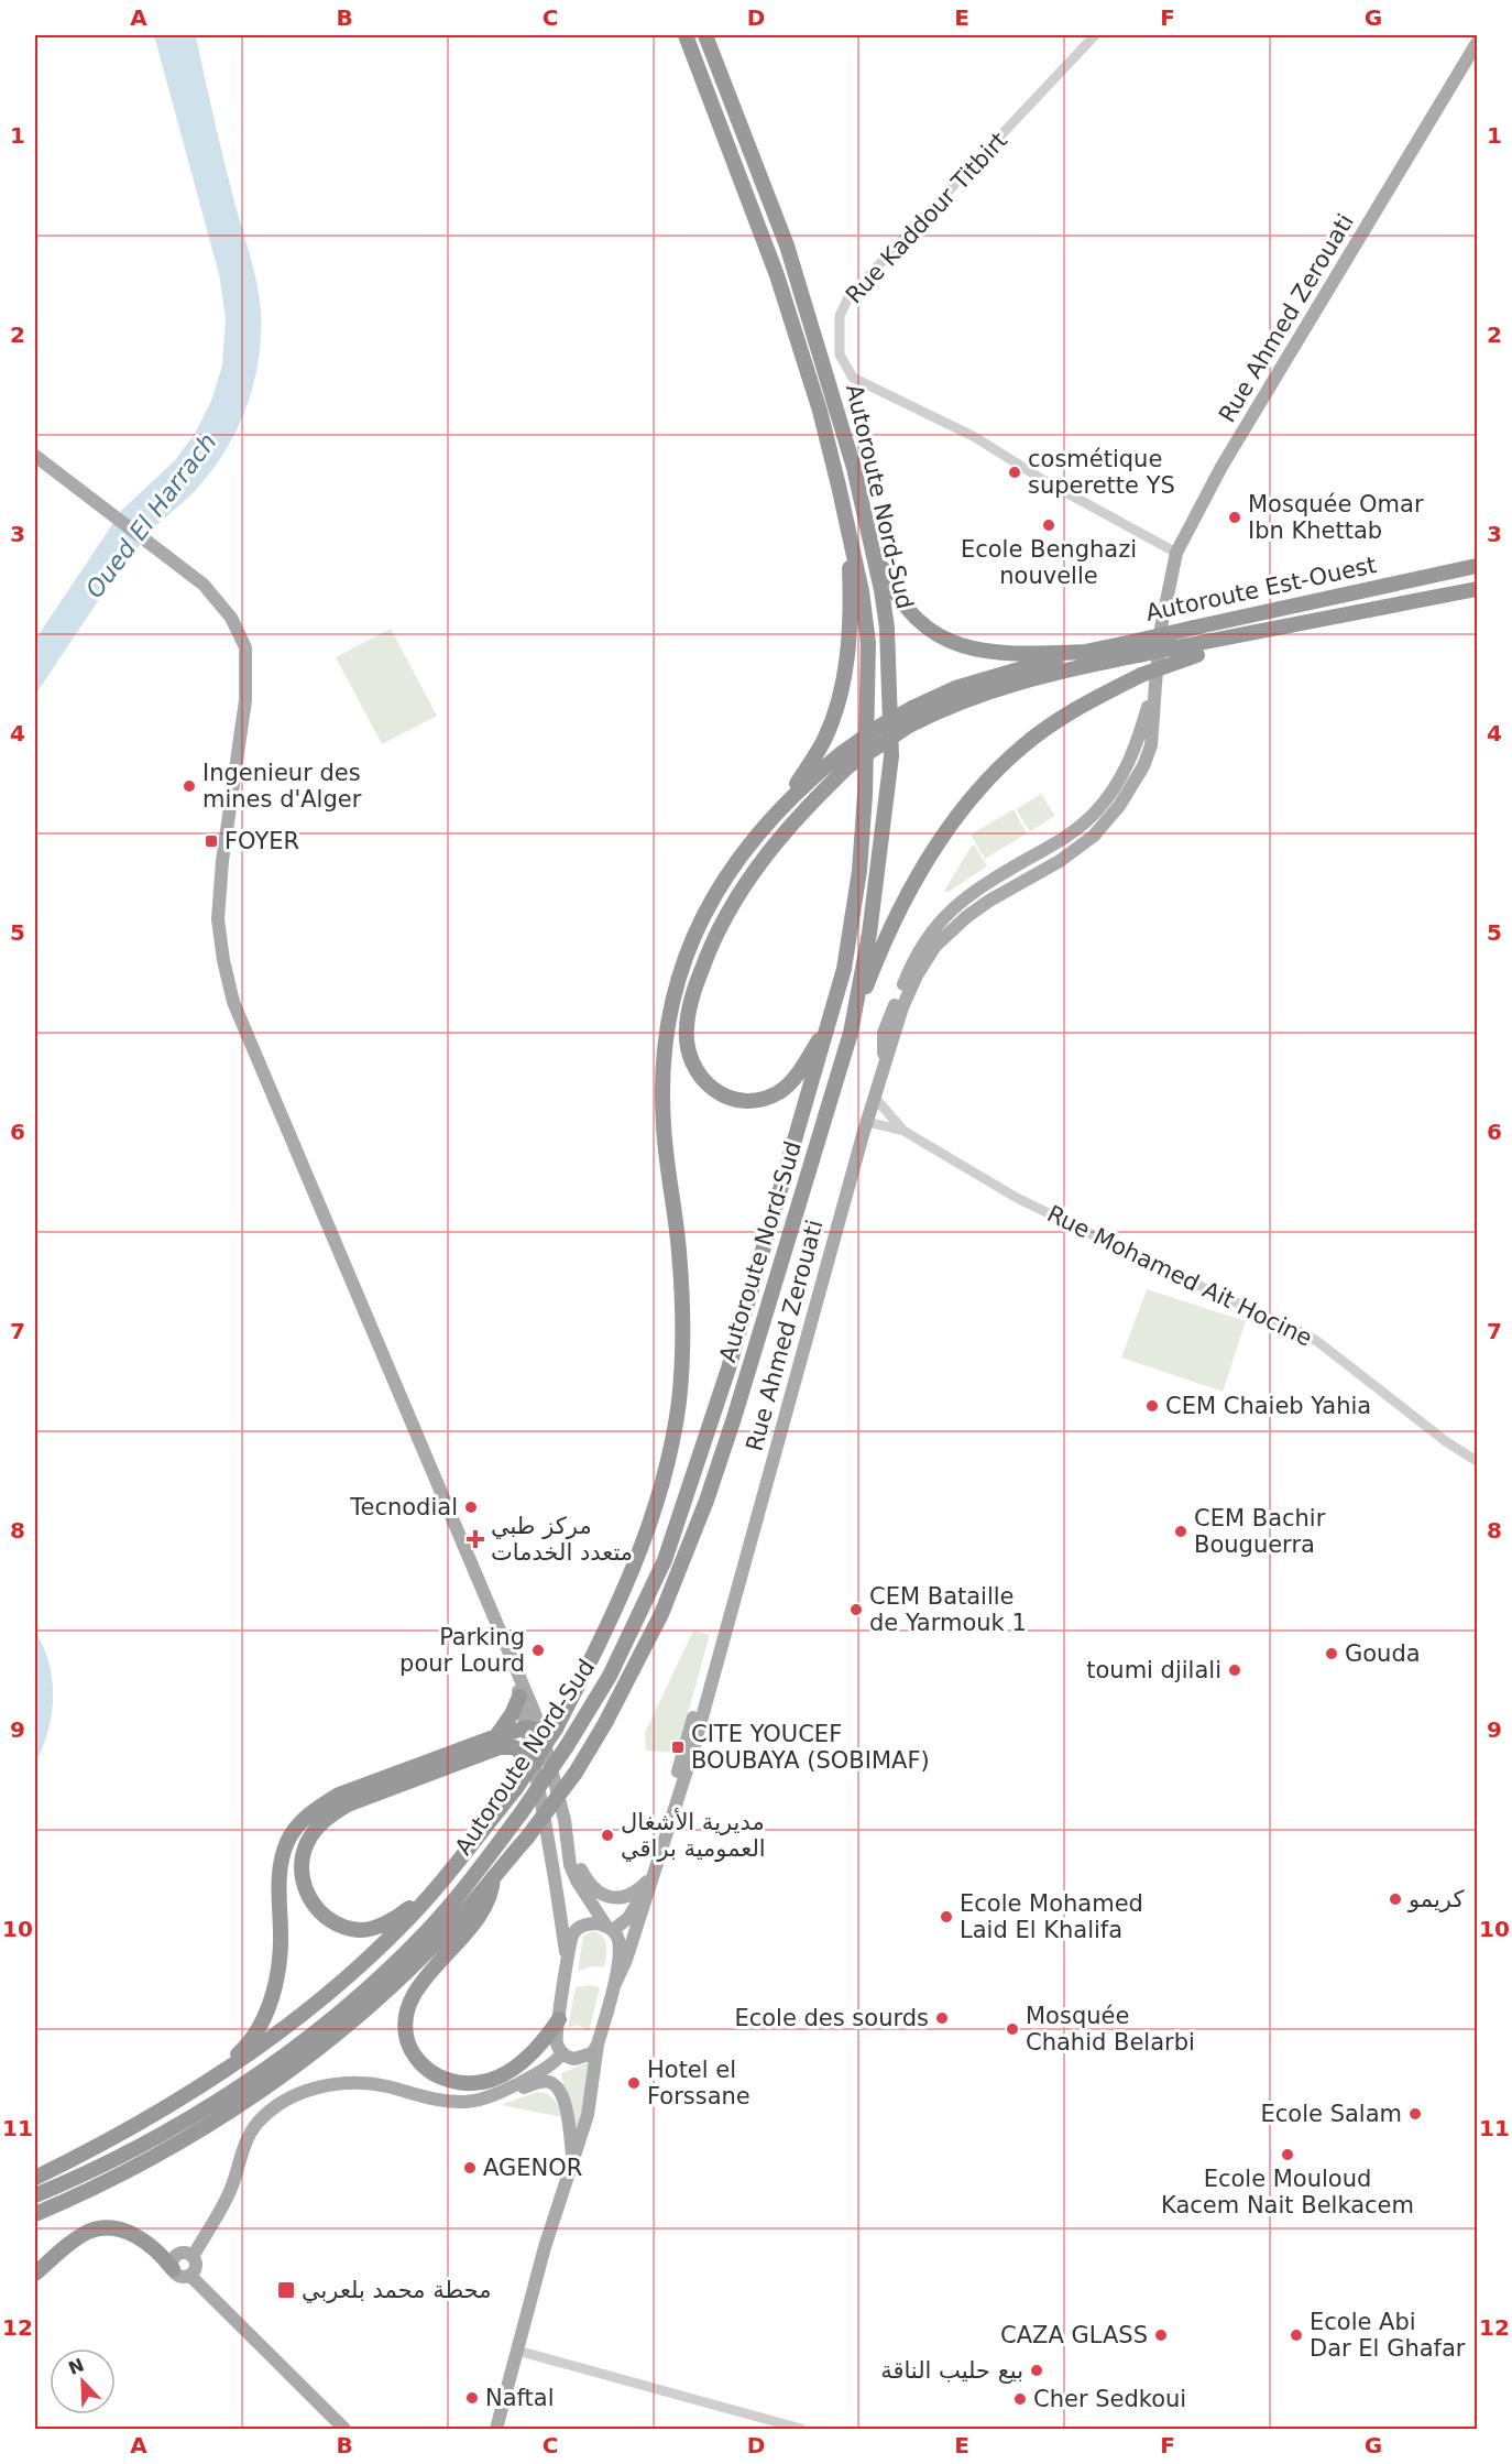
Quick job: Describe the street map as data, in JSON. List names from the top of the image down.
{
  "streets": {
    "highway": ["Autoroute Nord-Sud", "Autoroute Est-Ouest"],
    "main road": ["Rue Ahmed Zerouati"],
    "street": ["Rue Kaddour Titbirt", "Rue Mohamed Ait Hocine"]
  },
  "crossings": [
    ["Rue Kaddour Titbirt", "Rue Ahmed Zerouati"]
  ],
  "water": ["Oued El Harrach"],
  "places": {
    "other": [
      "cosmétique superette YS",
      "Mosquée Omar Ibn Khettab",
      "Ecole Benghazi nouvelle",
      "Ingenieur des mines d'Alger",
      "CEM Chaieb Yahia",
      "Tecnodial",
      "CEM Bachir Bouguerra",
      "CEM Bataille de Yarmouk 1",
      "Parking pour Lourd",
      "Gouda",
      "toumi djilali",
      "مديرية الأشغال العمومية براقي",
      "كريمو",
      "Ecole Mohamed Laid El Khalifa",
      "Ecole des sourds",
      "Mosquée Chahid Belarbi",
      "Hotel el Forssane",
      "Ecole Salam",
      "Ecole Mouloud Kacem Nait Belkacem",
      "AGENOR",
      "CAZA GLASS",
      "Ecole Abi Dar El Ghafar",
      "بيع حليب الناقة",
      "Naftal",
      "Cher Sedkoui"
    ],
    "transit": ["FOYER", "CITE YOUCEF BOUBAYA (SOBIMAF)", "محطة محمد بلعربي"],
    "health": ["مركز طبي متعدد الخدمات"]
  },
  "north": "top left",
  "grid": {
    "columns": [
      "A",
      "B",
      "C",
      "D",
      "E",
      "F",
      "G"
    ],
    "rows": [
      "1",
      "2",
      "3",
      "4",
      "5",
      "6",
      "7",
      "8",
      "9",
      "10",
      "11",
      "12"
    ]
  }
}
